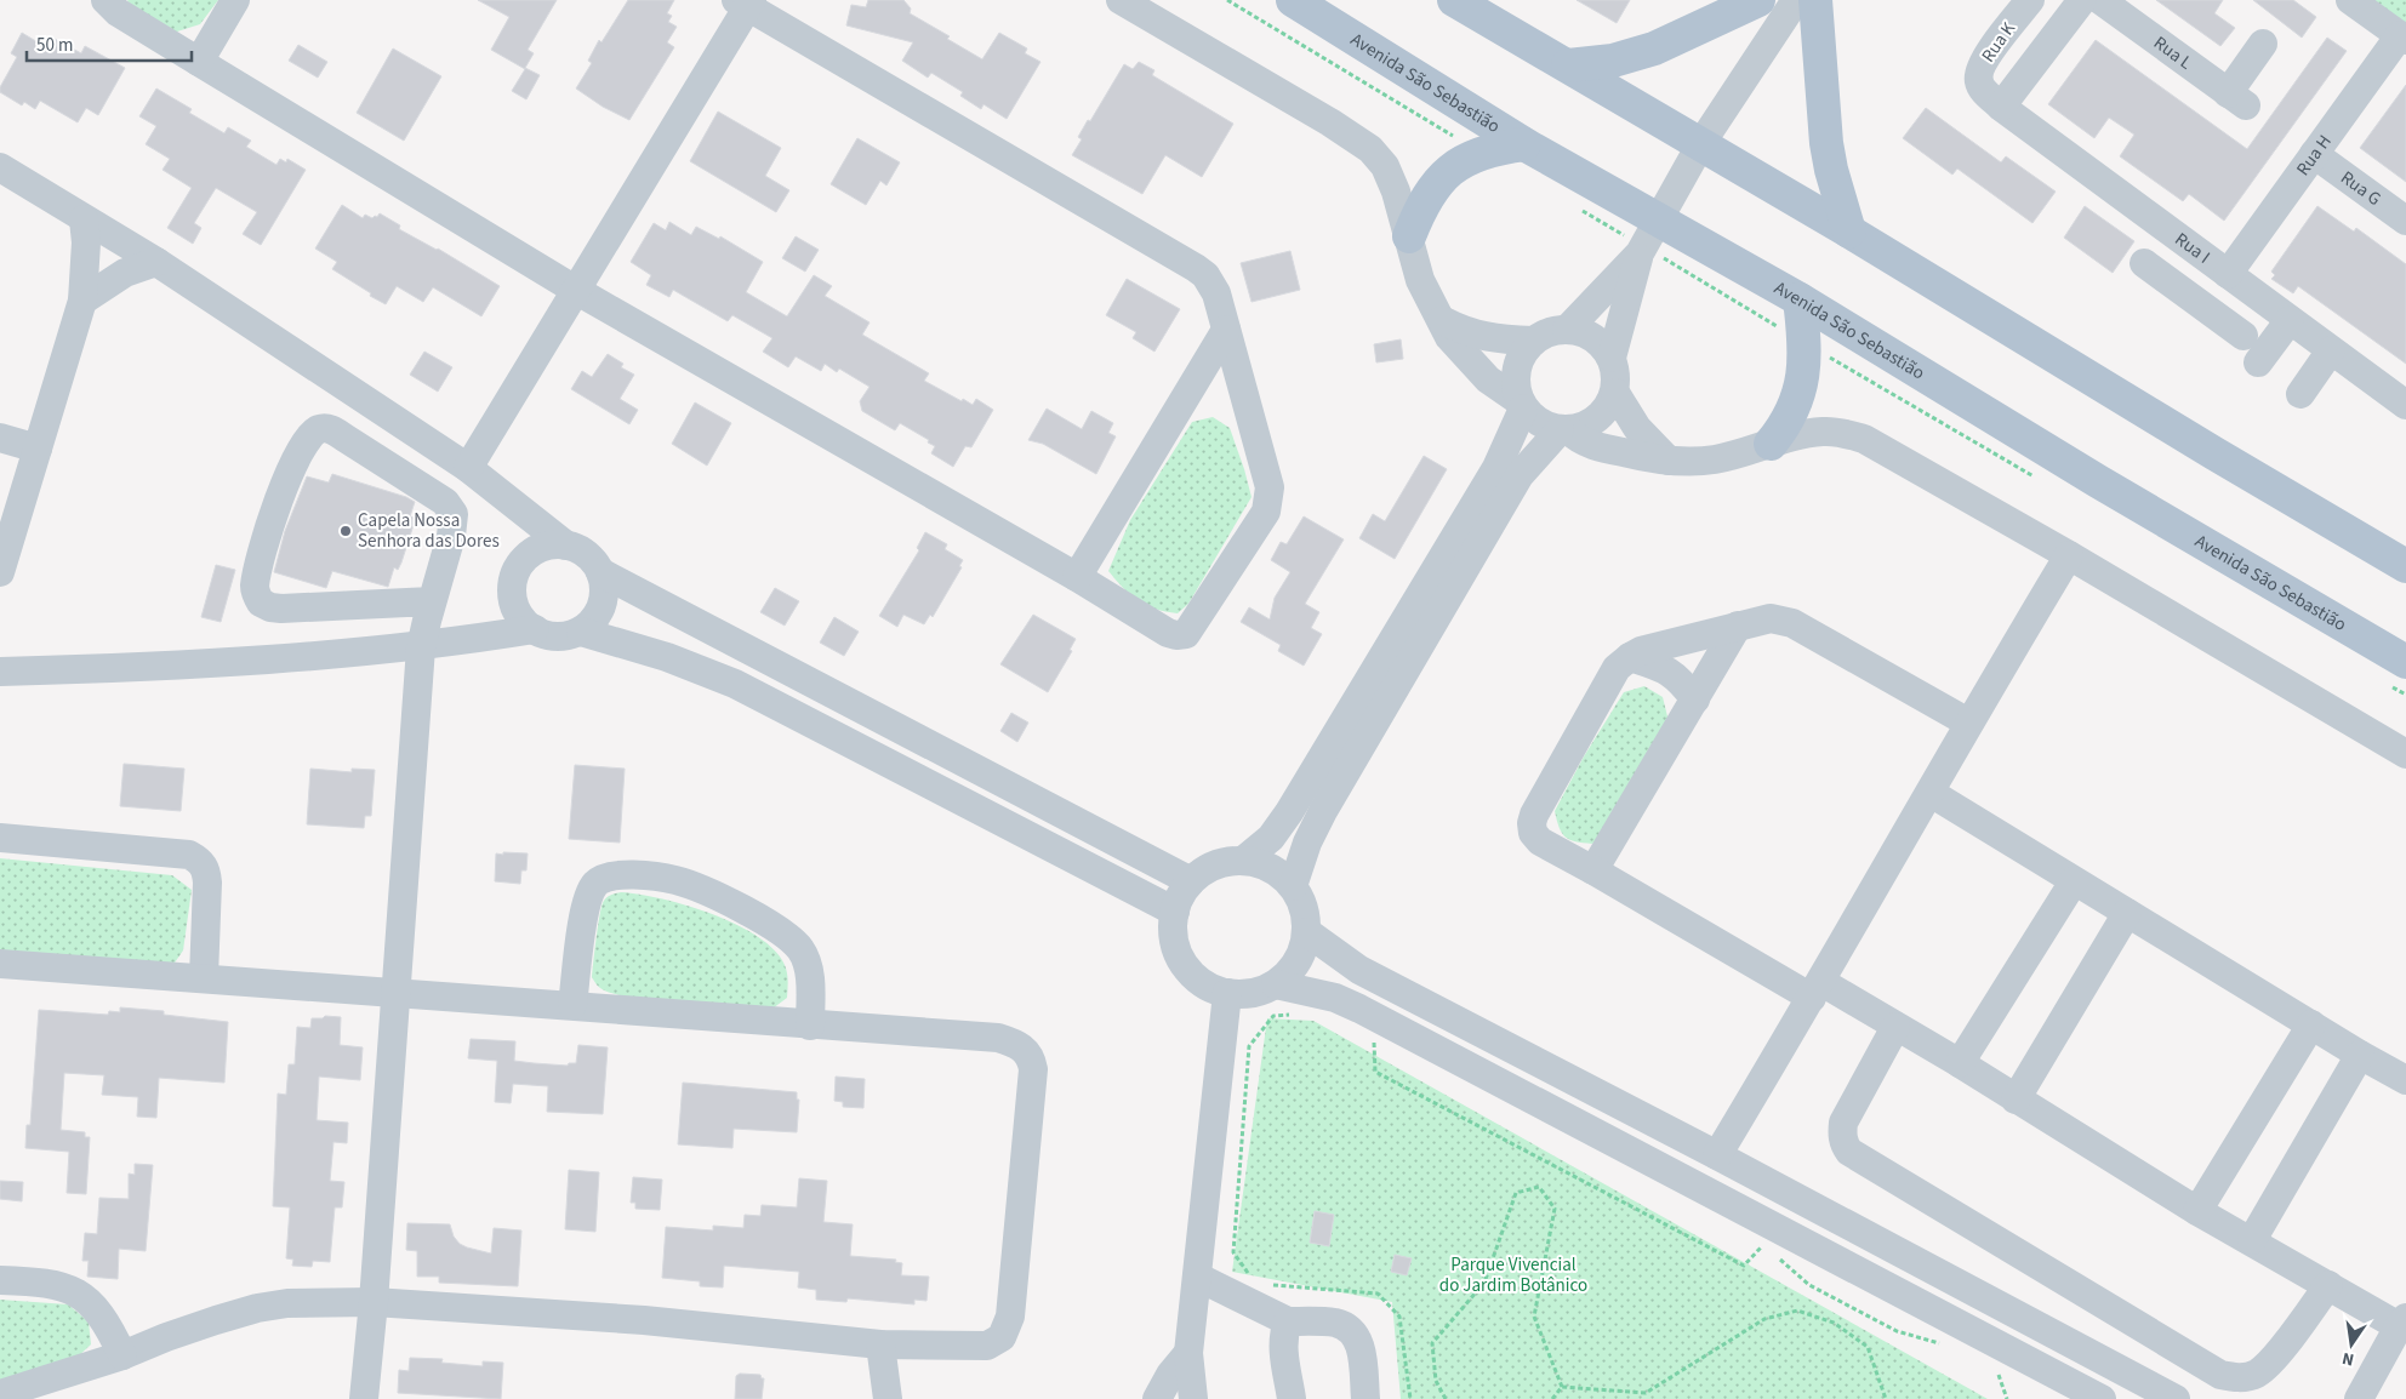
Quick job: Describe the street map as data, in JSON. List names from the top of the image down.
{
  "streets": {
    "main road": ["Avenida São Sebastião"],
    "street": [
      "Rua K",
      "Rua L",
      "Rua H",
      "Rua G",
      "Rua I"
    ]
  },
  "crossings": [
    ["Rua K", "Rua I"],
    ["Rua H", "Rua G"],
    ["Rua H", "Rua I"]
  ],
  "parks": ["Parque Vivencial do Jardim Botânico"],
  "places": ["Capela Nossa Senhora das Dores"],
  "scale_bar": "50 m",
  "north": "bottom"
}
